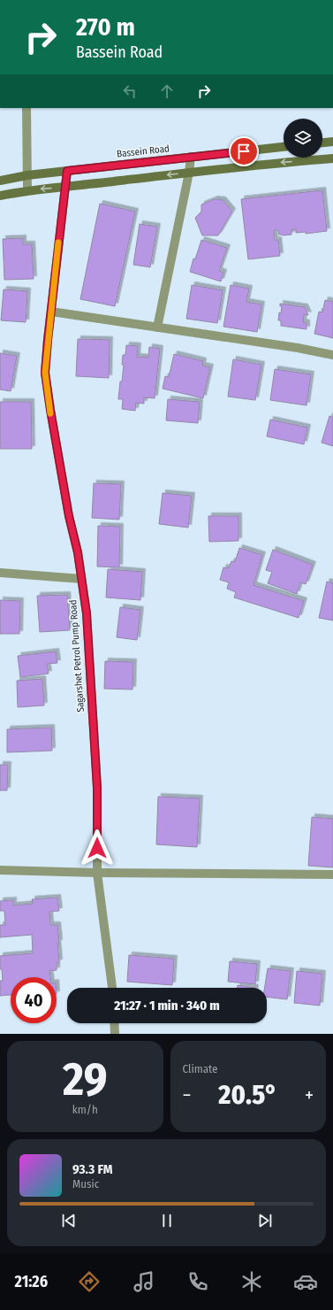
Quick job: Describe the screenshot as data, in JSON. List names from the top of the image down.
{
  "streets": {
    "main road": ["Bassein Road"],
    "street": ["Sagarshet Petrol Pump Road"]
  },
  "crossings": [
    ["Bassein Road", "Sagarshet Petrol Pump Road"]
  ],
  "page": {
    "turn": ["270 m", "Bassein Road"],
    "limit": "40",
    "trip": "21:27 · 1 min · 340 m",
    "tile": [
      ["29", "km/h"],
      "Climate"
    ],
    "heat": ["−", "20.5°", "+"],
    "song": ["93.3 FM", "Music"],
    "tabs": "21:26"
  }
}
